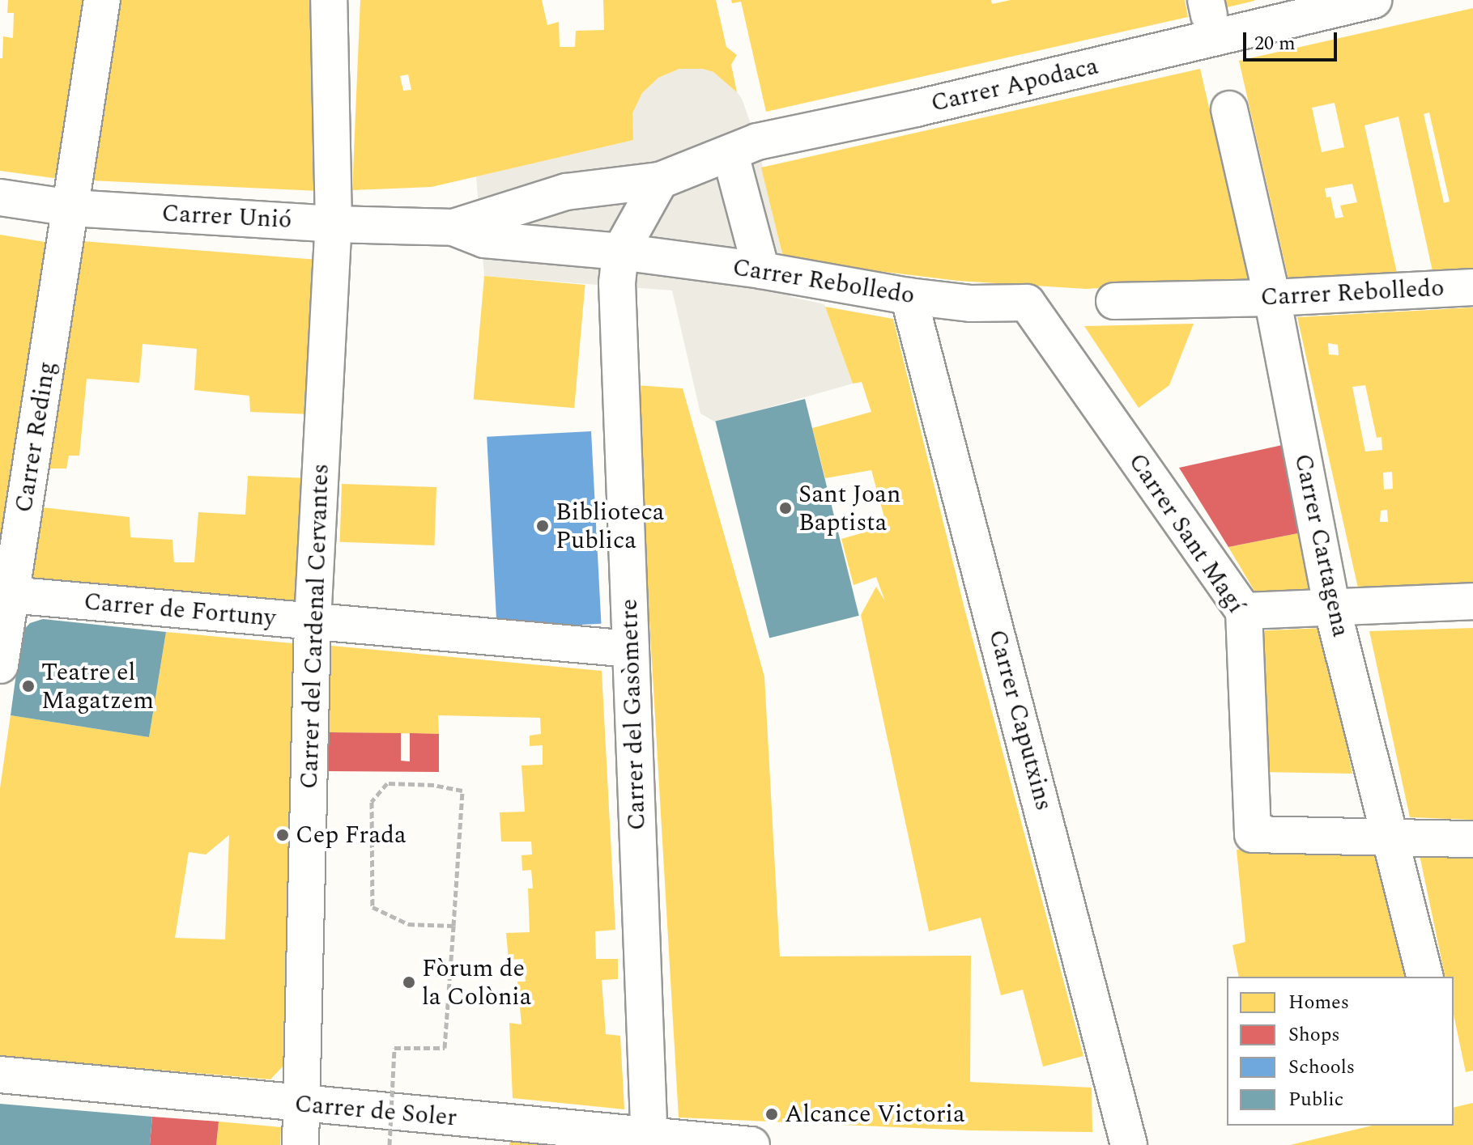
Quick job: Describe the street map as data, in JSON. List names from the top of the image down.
{
  "streets": {
    "street": [
      "Carrer Apodaca",
      "Carrer Unió",
      "Carrer Rebolledo",
      "Carrer Reding",
      "Carrer Sant Magí",
      "Carrer Cartagena",
      "Carrer de Fortuny",
      "Carrer del Cardenal Cervantes",
      "Carrer del Gasòmetre",
      "Carrer Caputxins",
      "Carrer de Soler"
    ]
  },
  "crossings": [
    ["Carrer Apodaca", "Carrer Unió"],
    ["Carrer Unió", "Carrer Rebolledo"],
    ["Carrer Unió", "Carrer Reding"],
    ["Carrer Unió", "Carrer del Cardenal Cervantes"],
    ["Carrer Unió", "Carrer del Gasòmetre"],
    ["Carrer Rebolledo", "Carrer Sant Magí"],
    ["Carrer Rebolledo", "Carrer Cartagena"],
    ["Carrer Rebolledo", "Carrer del Gasòmetre"],
    ["Carrer Rebolledo", "Carrer Caputxins"],
    ["Carrer Reding", "Carrer de Fortuny"],
    ["Carrer Sant Magí", "Carrer Cartagena"],
    ["Carrer de Fortuny", "Carrer del Cardenal Cervantes"],
    ["Carrer de Fortuny", "Carrer del Gasòmetre"],
    ["Carrer del Cardenal Cervantes", "Carrer de Soler"],
    ["Carrer del Gasòmetre", "Carrer de Soler"]
  ],
  "places": [
    "Sant Joan Baptista",
    "Biblioteca Publica",
    "Teatre el Magatzem",
    "Cep Frada",
    "Fòrum de la Colònia",
    "Alcance Victoria"
  ],
  "legend": [
    "Homes",
    "Shops",
    "Schools",
    "Public"
  ],
  "scale_bar": "20 m"
}
